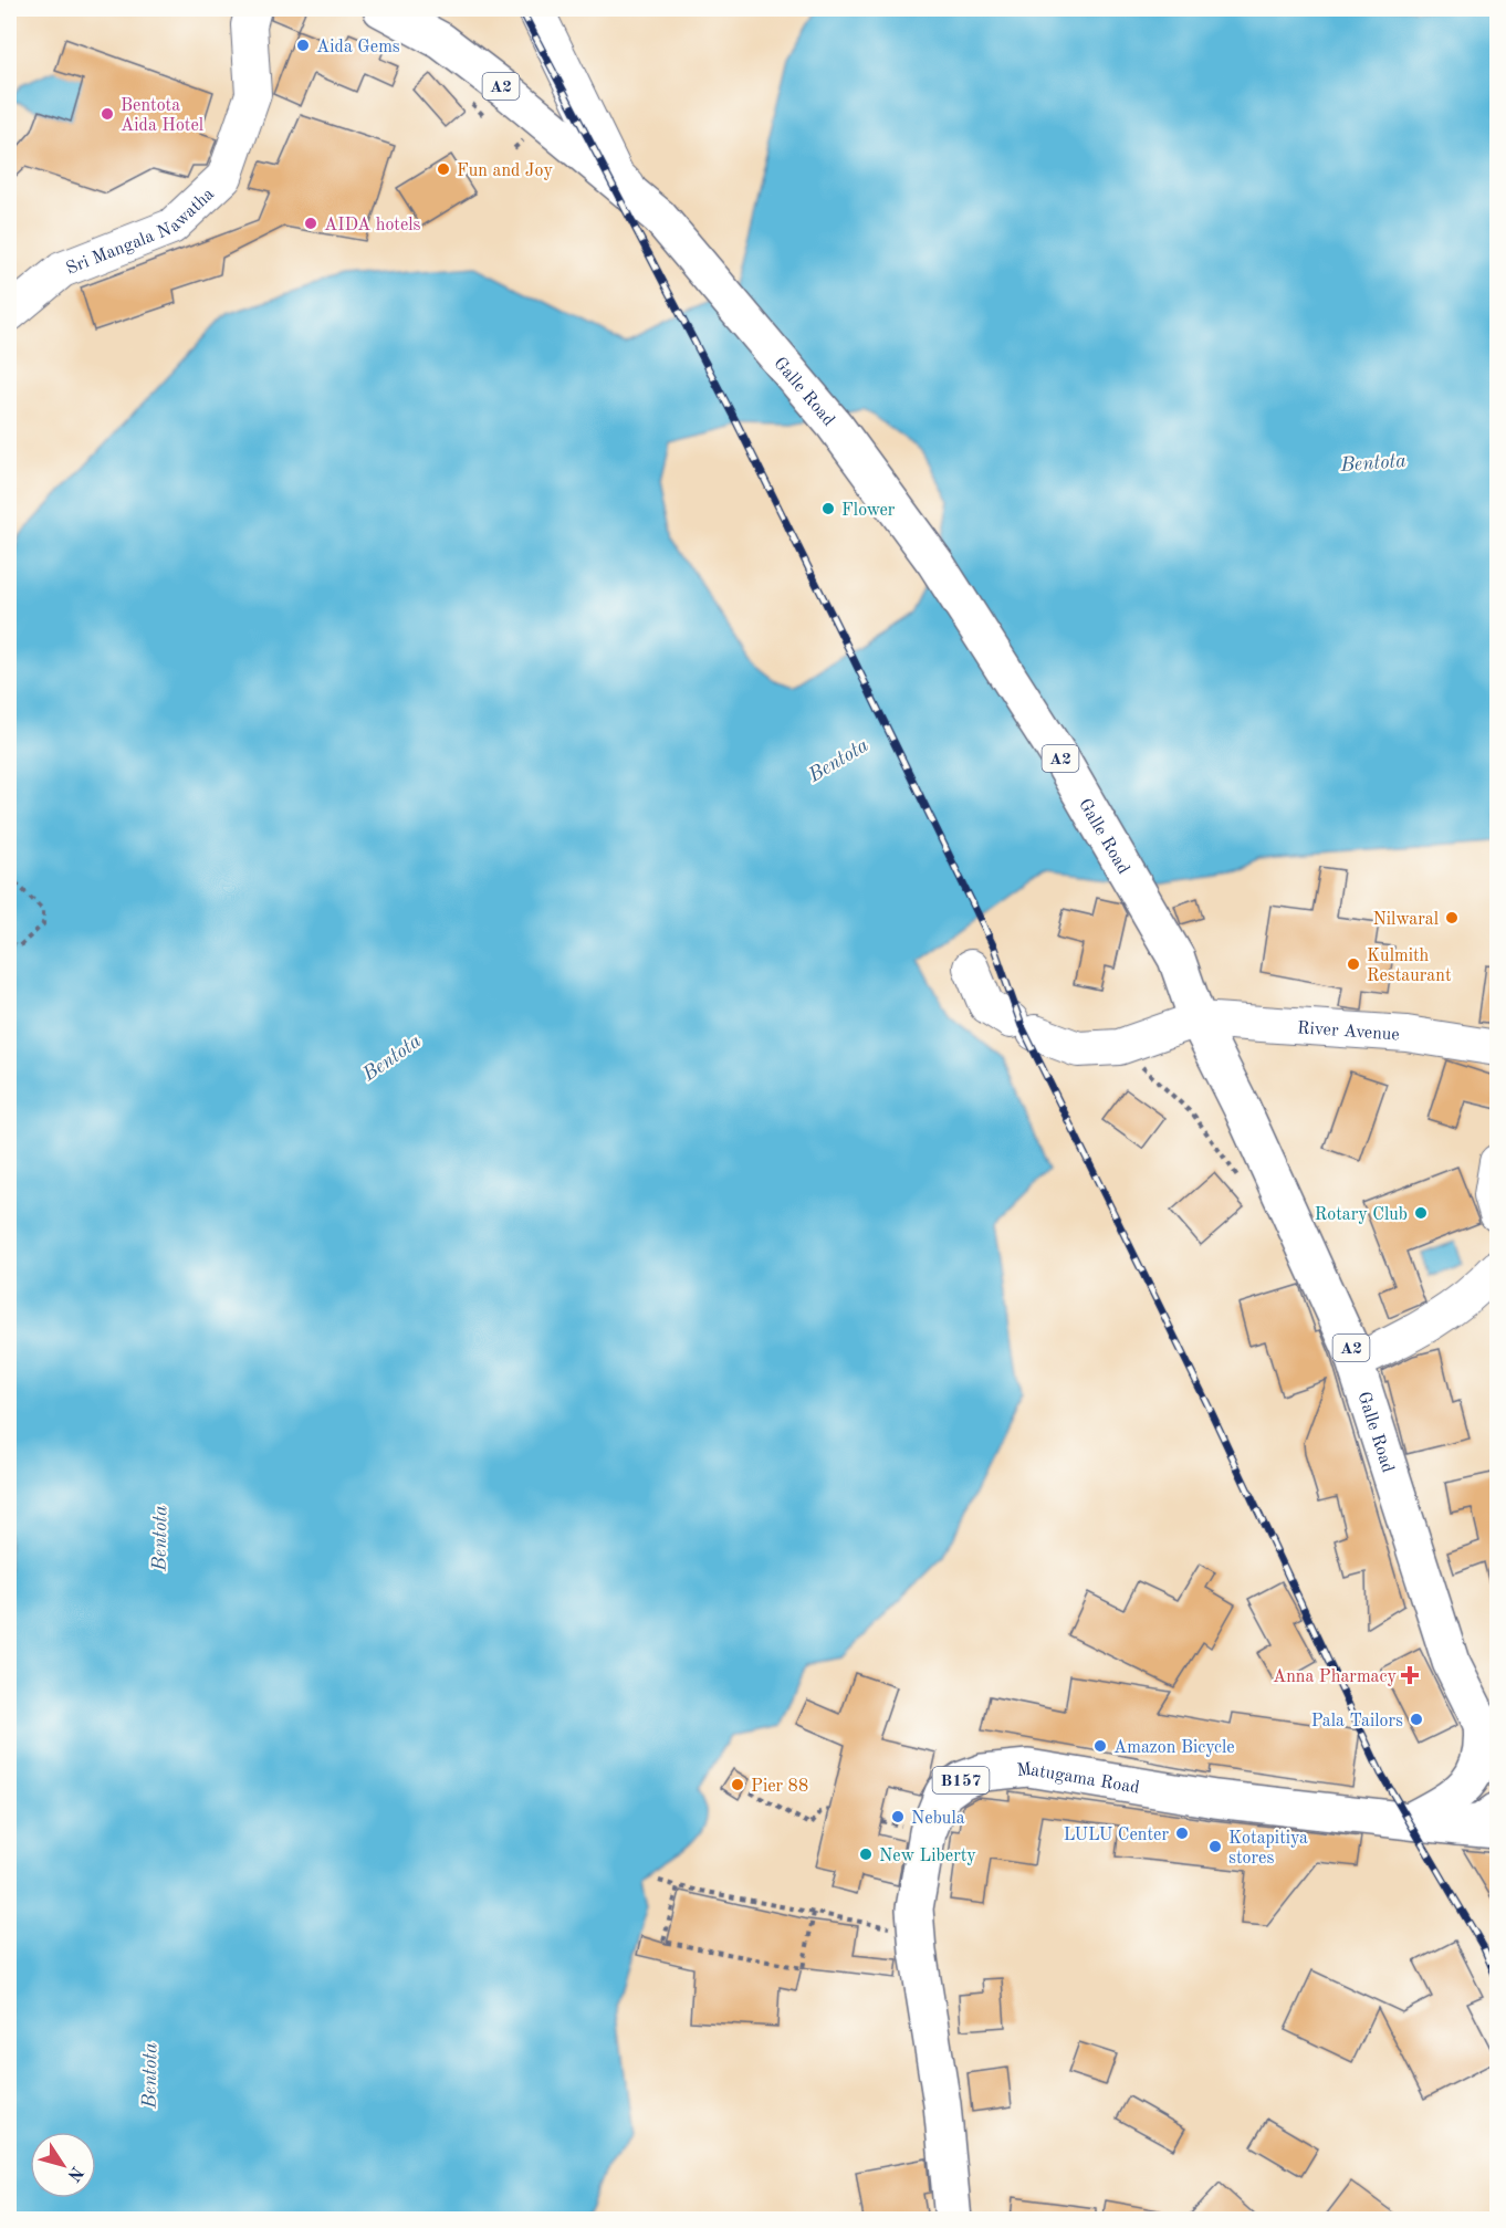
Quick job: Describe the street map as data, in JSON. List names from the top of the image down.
{
  "streets": {
    "main road": [
      "A2",
      "Galle Road",
      "Matugama Road",
      "B157"
    ],
    "street": ["Sri Mangala Nawatha", "River Avenue"]
  },
  "crossings": [
    ["Galle Road", "River Avenue"]
  ],
  "water": ["Bentota"],
  "places": {
    "other": [
      "Aida Gems",
      "Bentota Aida Hotel",
      "Fun and Joy",
      "AIDA hotels",
      "Flower",
      "Nilwaral",
      "Kulmith Restaurant",
      "Rotary Club",
      "Pala Tailors",
      "Amazon Bicycle",
      "Pier 88",
      "Nebula",
      "LULU Center",
      "Kotapitiya stores",
      "New Liberty"
    ],
    "health": ["Anna Pharmacy"]
  },
  "north": "bottom right"
}
